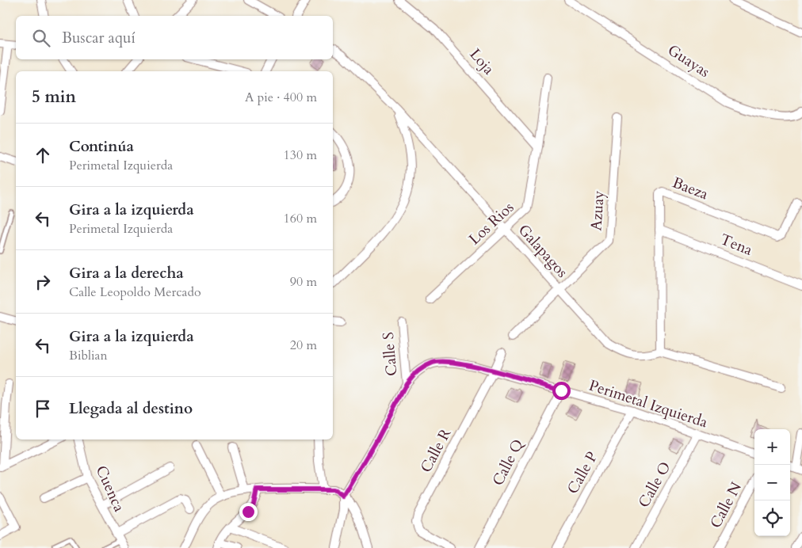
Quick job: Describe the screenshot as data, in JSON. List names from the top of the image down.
{
  "streets": {
    "street": [
      "Guayas",
      "Loja",
      "Baeza",
      "Azuay",
      "Los Rios",
      "Tena",
      "Galapagos",
      "Calle S",
      "Perimetal Izquierda",
      "Calle R",
      "Calle Q",
      "Calle P",
      "Calle O",
      "Cuenca",
      "Calle N"
    ]
  },
  "crossings": [
    ["Loja", "Los Rios"],
    ["Baeza", "Tena"],
    ["Baeza", "Galapagos"],
    ["Azuay", "Galapagos"],
    ["Los Rios", "Galapagos"],
    ["Calle S", "Perimetal Izquierda"],
    ["Perimetal Izquierda", "Calle R"],
    ["Perimetal Izquierda", "Calle Q"],
    ["Perimetal Izquierda", "Calle P"],
    ["Perimetal Izquierda", "Calle O"]
  ],
  "page": {
    "search": "Buscar aquí",
    "heading": ["5 min", "A pie · 400 m"],
    "list": [
      ["Continúa", "Perimetal Izquierda", "130 m"],
      ["Gira a la izquierda", "Perimetal Izquierda", "160 m"],
      ["Gira a la derecha", "Calle Leopoldo Mercado", "90 m"],
      ["Gira a la izquierda", "Biblian", "20 m"],
      "Llegada al destino"
    ],
    "map_buttons": ["+", "−"]
  }
}
